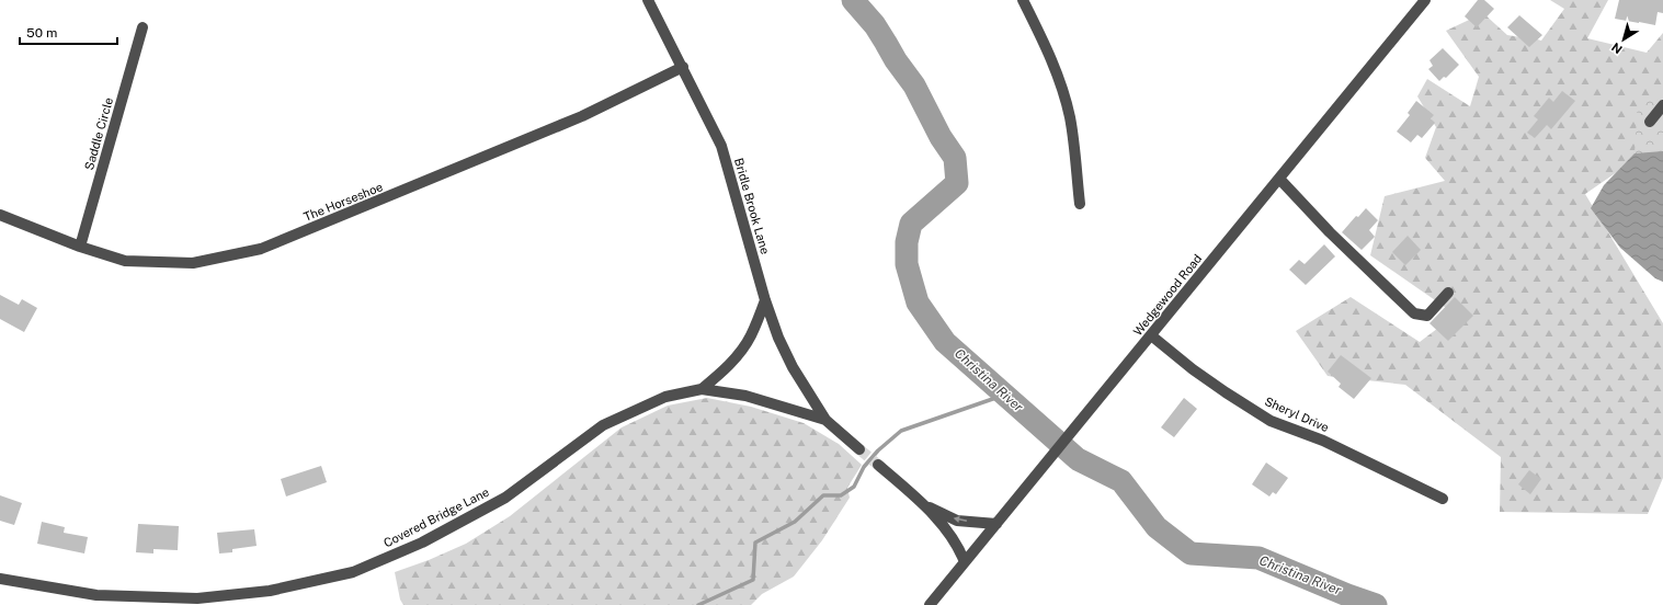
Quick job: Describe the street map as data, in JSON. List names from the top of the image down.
{
  "streets": {
    "street": [
      "Saddle Circle",
      "The Horseshoe",
      "Bridle Brook Lane",
      "Wedgewood Road",
      "Sheryl Drive",
      "Covered Bridge Lane"
    ]
  },
  "crossings": [
    ["Saddle Circle", "The Horseshoe"],
    ["The Horseshoe", "Bridle Brook Lane"],
    ["Bridle Brook Lane", "Covered Bridge Lane"],
    ["Wedgewood Road", "Sheryl Drive"]
  ],
  "water": ["Christina River"],
  "scale_bar": "50 m",
  "north": "bottom left"
}
